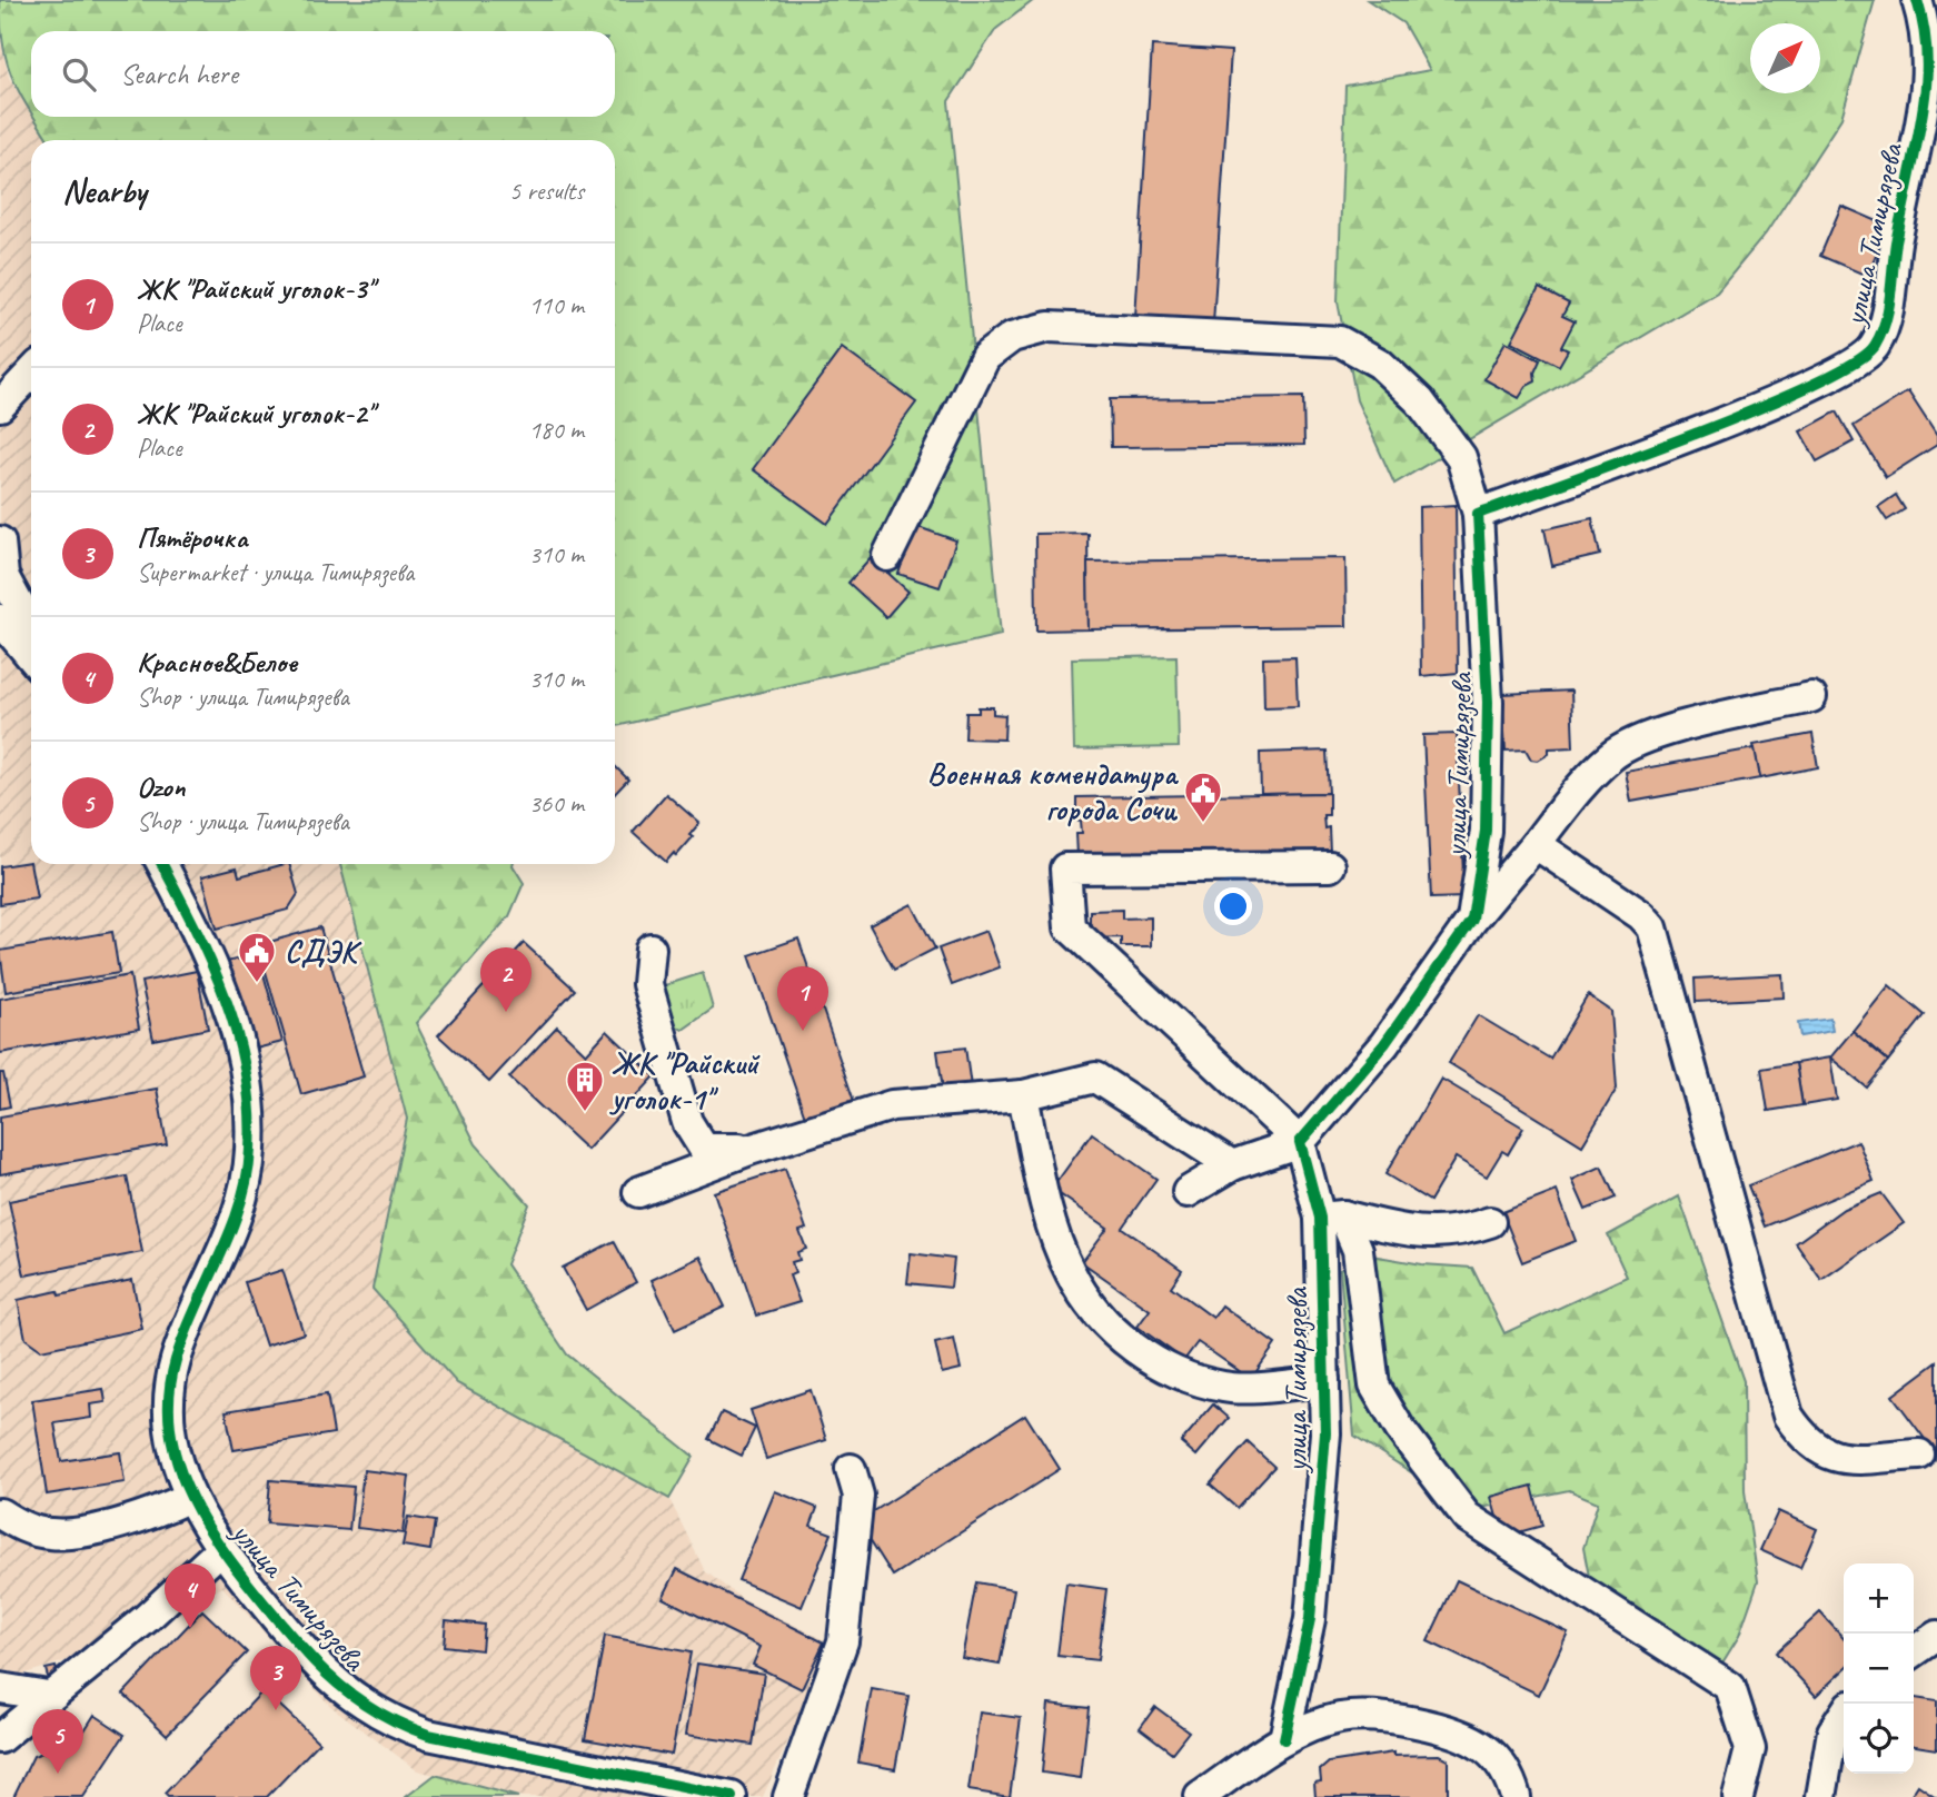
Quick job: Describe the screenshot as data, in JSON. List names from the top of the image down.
{
  "streets": {
    "street": ["улица Тимирязева"]
  },
  "places": {
    "public building": ["Военная комендатура города Сочи", "СДЭК"],
    "building": ["ЖК \"Райский уголок-1\""]
  },
  "north": "top right",
  "page": {
    "search": "Search here",
    "heading": ["Nearby", "5 results"],
    "list": [
      {
        "mark": "1",
        "name": "ЖК \"Райский уголок-3\"",
        "note": "Place",
        "value": "110 m"
      },
      {
        "mark": "2",
        "name": "ЖК \"Райский уголок-2\"",
        "note": "Place",
        "value": "180 m"
      },
      {
        "mark": "3",
        "name": "Пятёрочка",
        "note": "Supermarket · улица Тимирязева",
        "value": "310 m"
      },
      {
        "mark": "4",
        "name": "Красное&Белое",
        "note": "Shop · улица Тимирязева",
        "value": "310 m"
      },
      {
        "mark": "5",
        "name": "Ozon",
        "note": "Shop · улица Тимирязева",
        "value": "360 m"
      }
    ],
    "pins": [
      "2",
      "1",
      "4",
      "3",
      "5"
    ],
    "map_buttons": ["+", "−"]
  }
}
